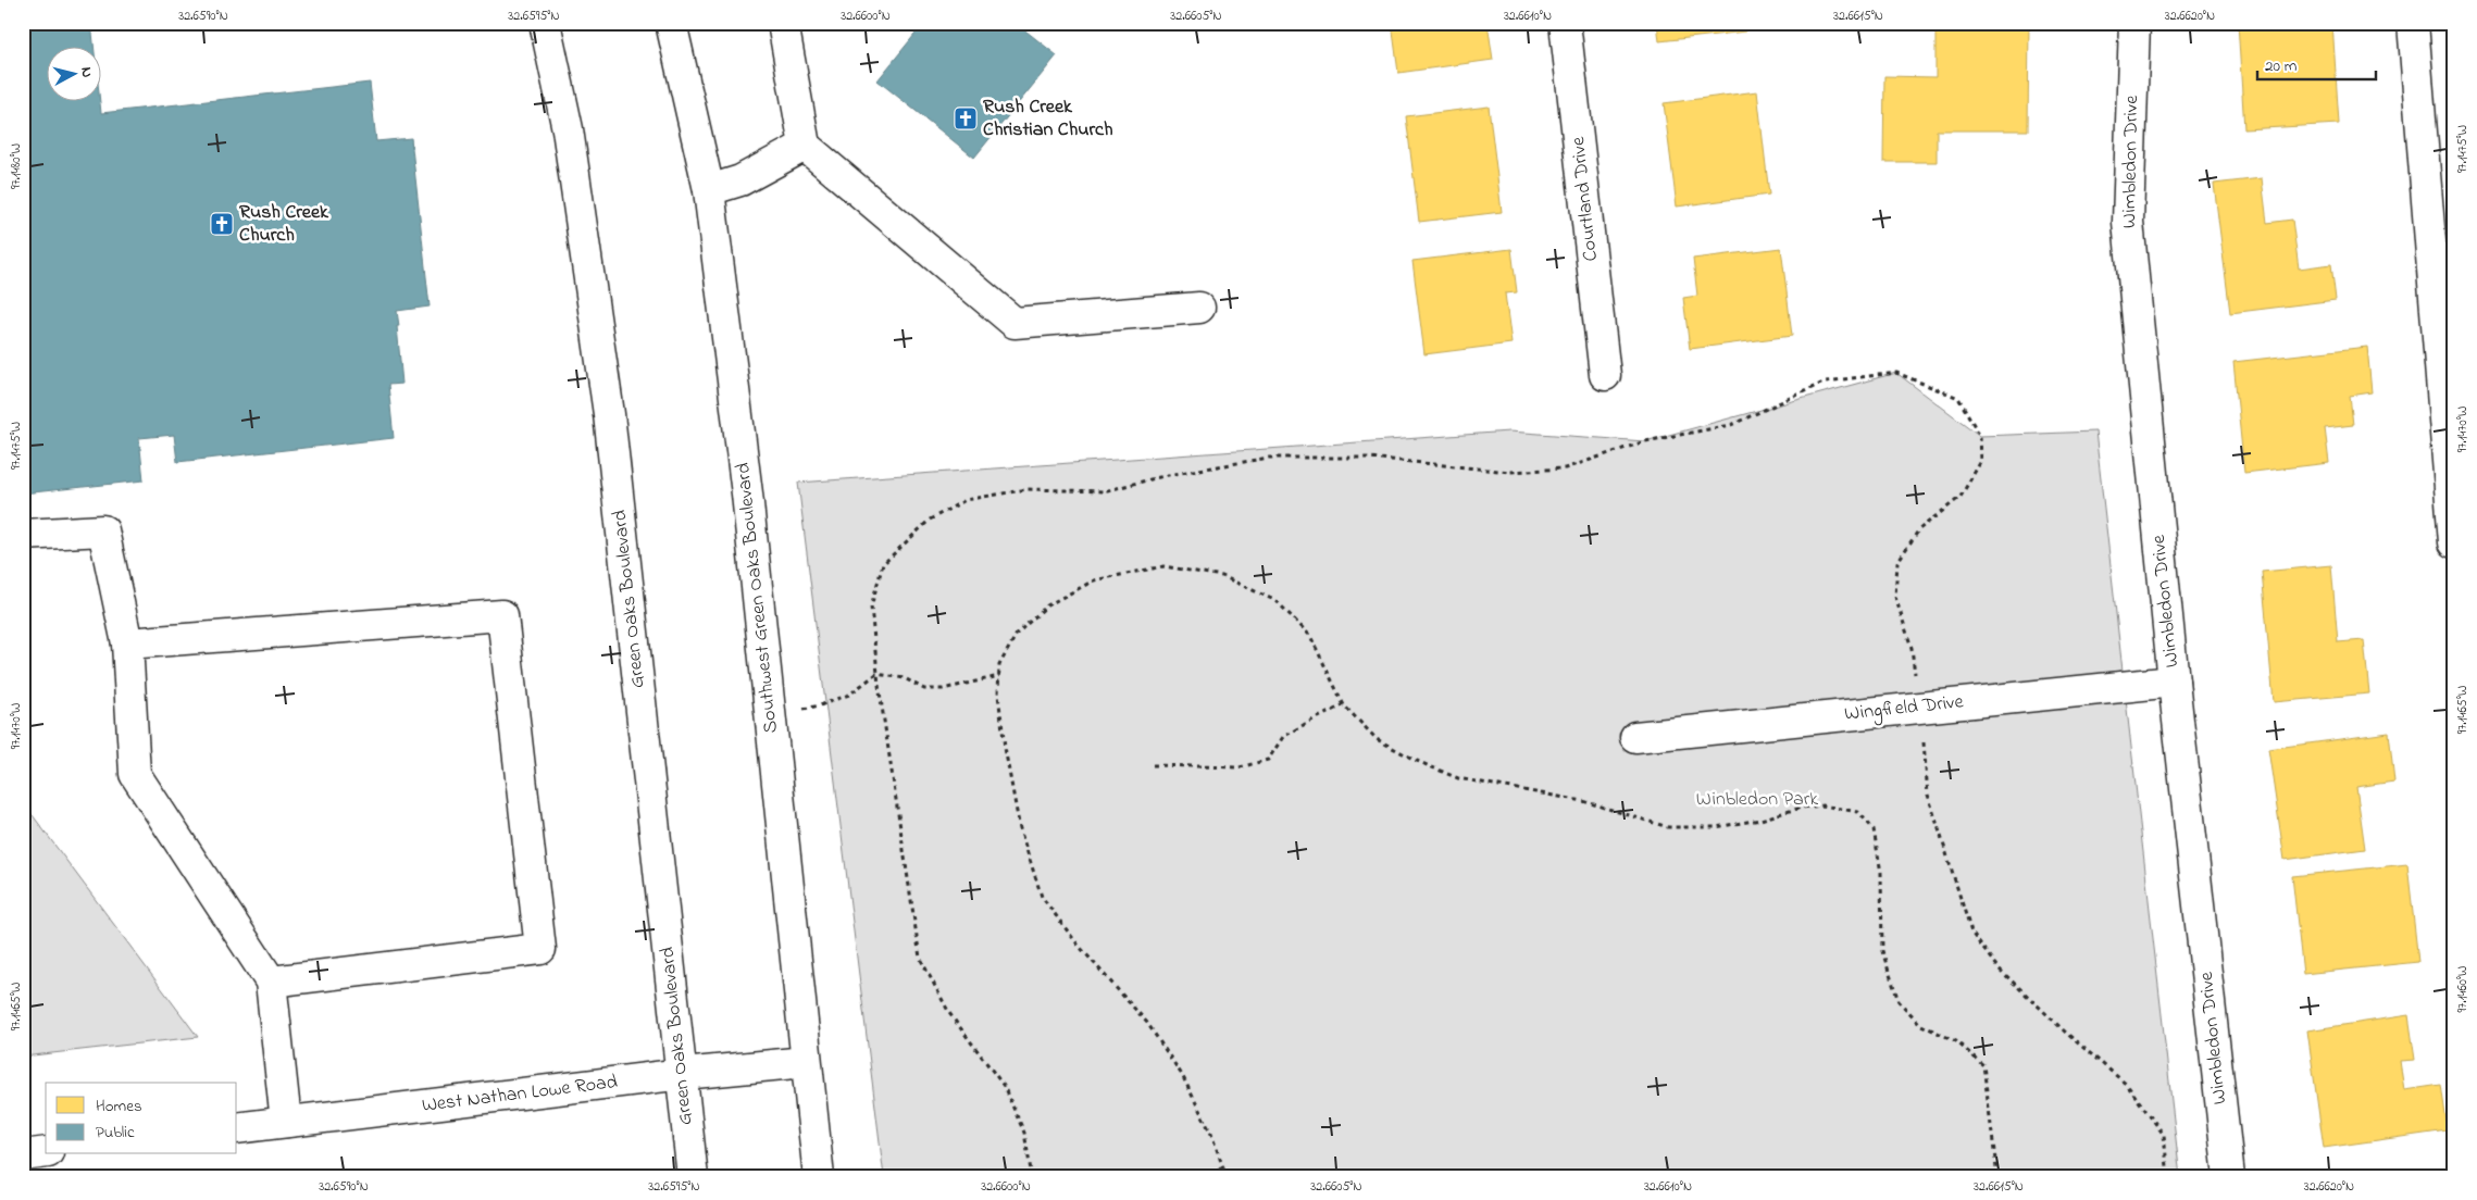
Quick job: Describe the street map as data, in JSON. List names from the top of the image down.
{
  "streets": {
    "street": [
      "Wimbledon Drive",
      "Courtland Drive",
      "Southwest Green Oaks Boulevard",
      "Green Oaks Boulevard",
      "Wingfield Drive",
      "West Nathan Lowe Road"
    ]
  },
  "crossings": [
    ["Wimbledon Drive", "Wingfield Drive"],
    ["Southwest Green Oaks Boulevard", "West Nathan Lowe Road"],
    ["Green Oaks Boulevard", "West Nathan Lowe Road"]
  ],
  "parks": ["Winbledon Park"],
  "places": {
    "church": ["Rush Creek Christian Church", "Rush Creek Church"]
  },
  "legend": ["Homes", "Public"],
  "scale_bar": "20 m",
  "north": "right",
  "coordinates": [
    "32.6590°N",
    "32.6595°N",
    "32.6600°N",
    "32.6605°N",
    "32.6610°N",
    "32.6615°N",
    "32.6620°N",
    "97.1475°W",
    "97.1480°W",
    "97.1470°W",
    "97.1465°W",
    "97.1460°W"
  ]
}
